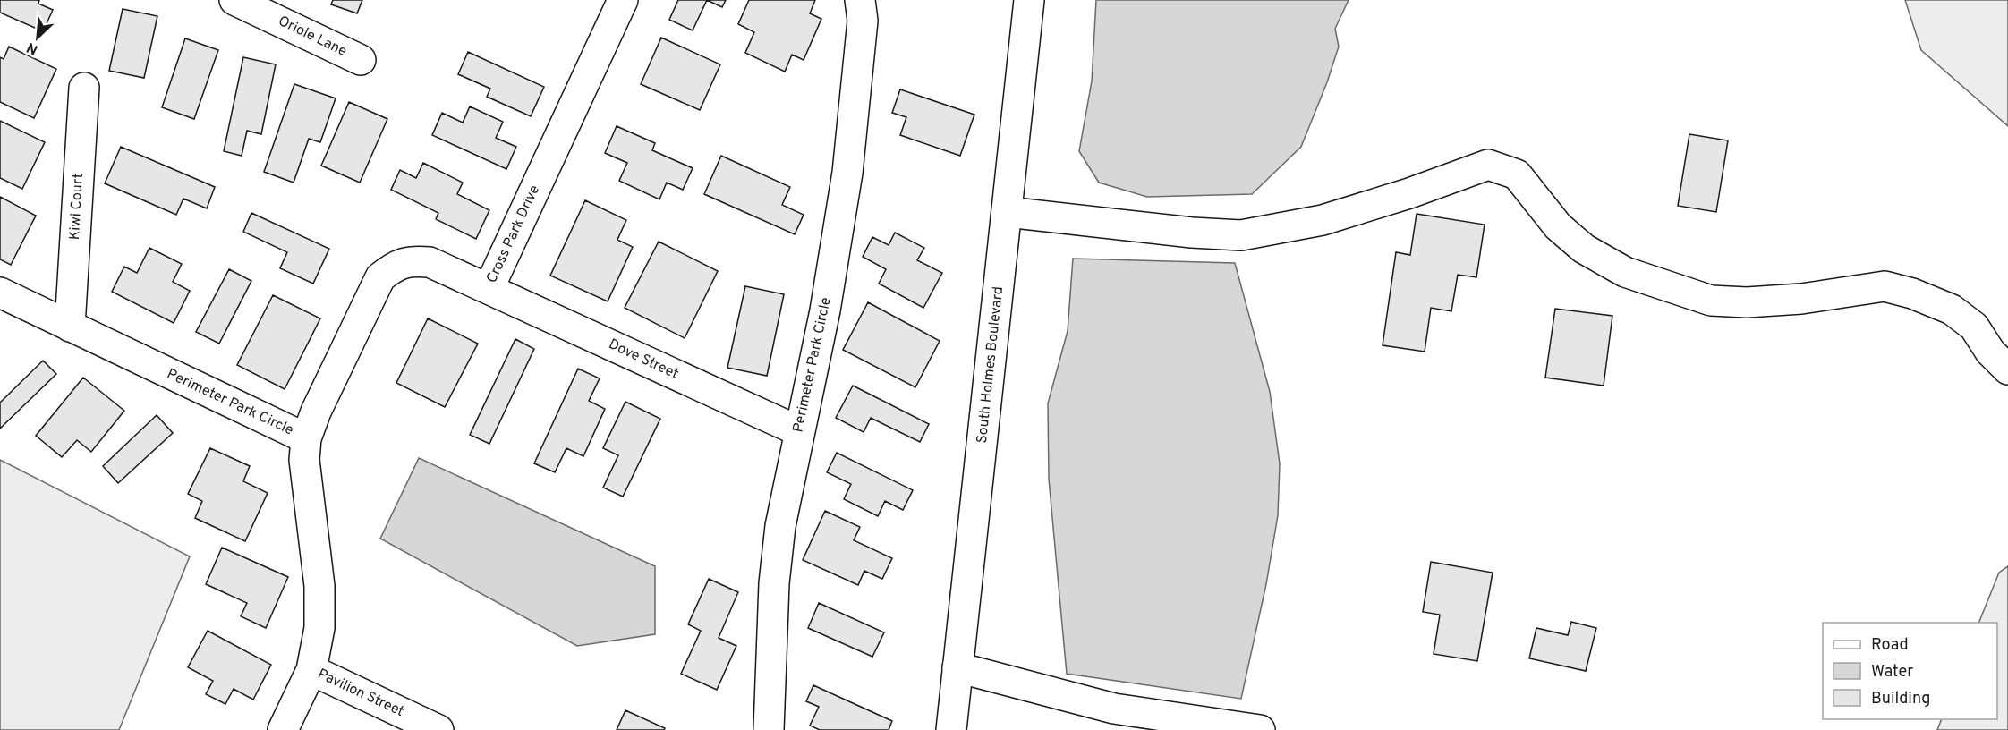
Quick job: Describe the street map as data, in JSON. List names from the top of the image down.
{
  "streets": {
    "street": [
      "Oriole Lane",
      "Kiwi Court",
      "Cross Park Drive",
      "Dove Street",
      "Perimeter Park Circle",
      "South Holmes Boulevard",
      "Pavilion Street"
    ]
  },
  "crossings": [
    ["Kiwi Court", "Perimeter Park Circle"],
    ["Cross Park Drive", "Dove Street"],
    ["Cross Park Drive", "Perimeter Park Circle"],
    ["Dove Street", "Perimeter Park Circle"],
    ["Perimeter Park Circle", "Pavilion Street"]
  ],
  "legend": ["Road", "Water", "Building"],
  "north": "bottom left"
}
